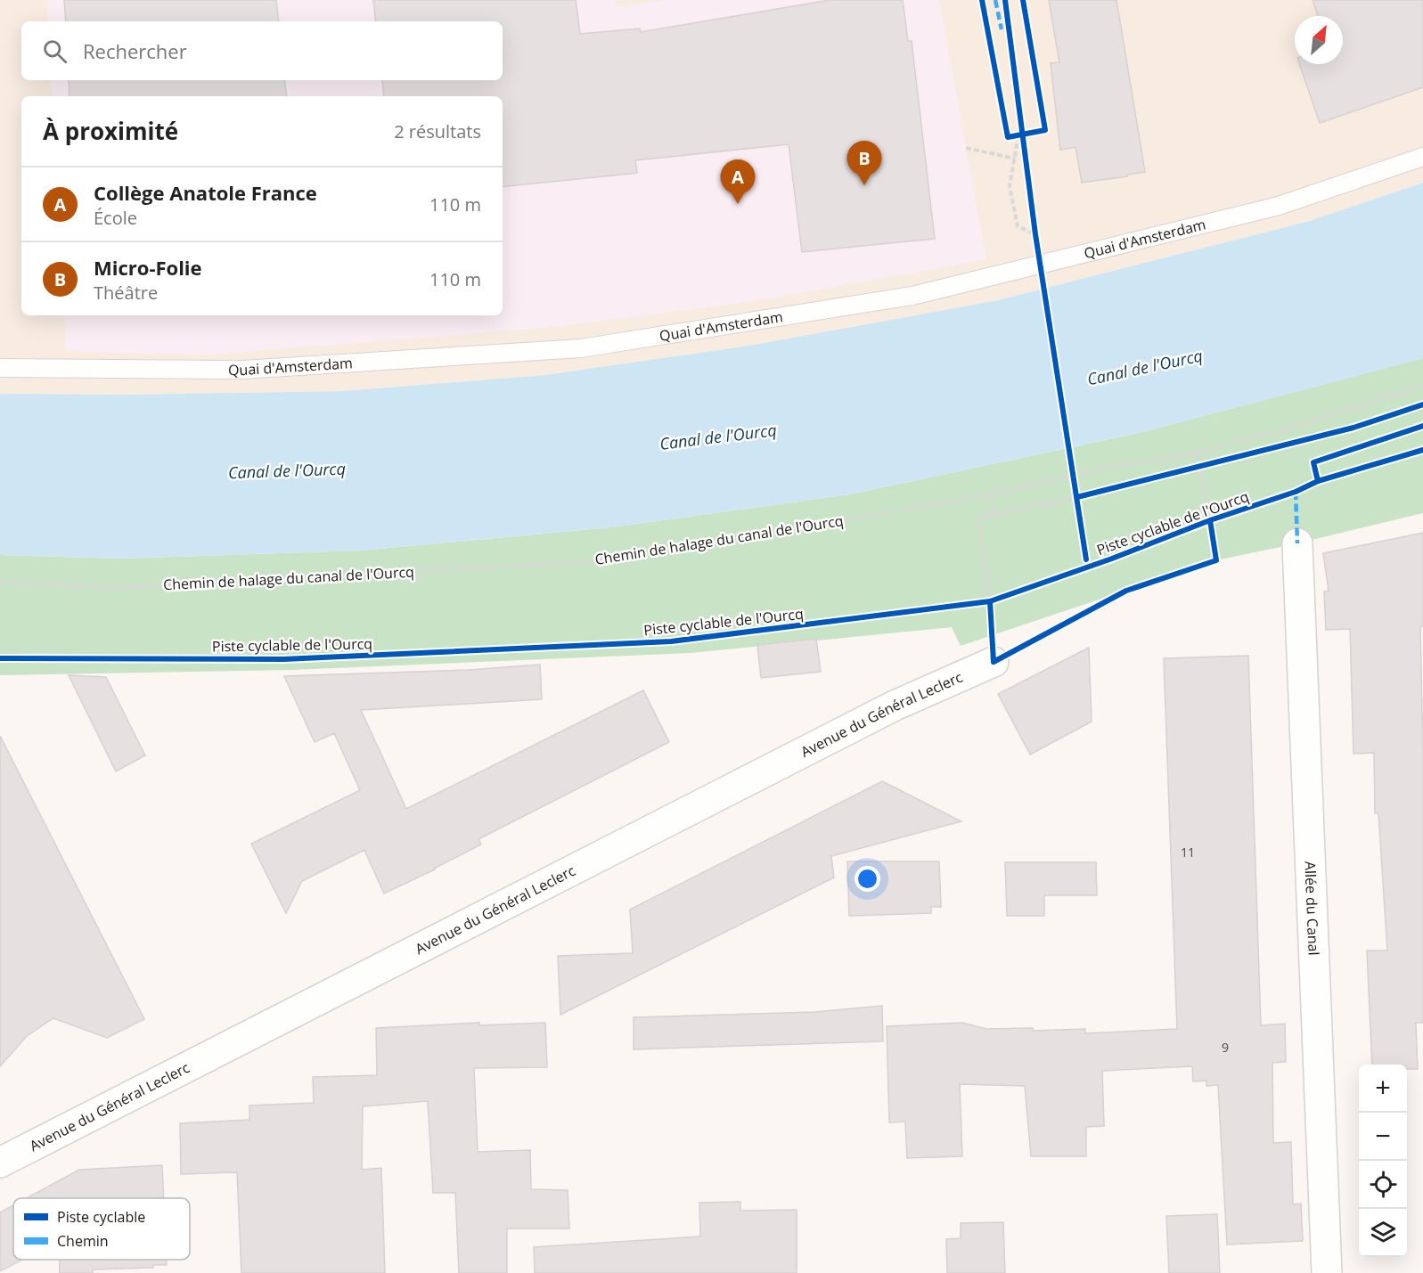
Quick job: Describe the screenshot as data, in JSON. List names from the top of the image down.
{
  "streets": {
    "street": ["Avenue du Général Leclerc", "Allée du Canal"],
    "lane": ["Quai d'Amsterdam"],
    "path": ["Chemin de halage du canal de l'Ourcq"],
    "cycle path": ["Piste cyclable de l'Ourcq"]
  },
  "water": ["Canal de l'Ourcq"],
  "house_numbers": ["11", "9"],
  "legend": ["Piste cyclable", "Chemin"],
  "north": "top right",
  "page": {
    "search": "Rechercher",
    "heading": ["À proximité", "2 résultats"],
    "pins": ["B", "A"],
    "list": [
      {
        "mark": "A",
        "name": "Collège Anatole France",
        "note": "École",
        "value": "110 m"
      },
      {
        "mark": "B",
        "name": "Micro-Folie",
        "note": "Théâtre",
        "value": "110 m"
      }
    ],
    "map_buttons": ["+", "−"]
  }
}
